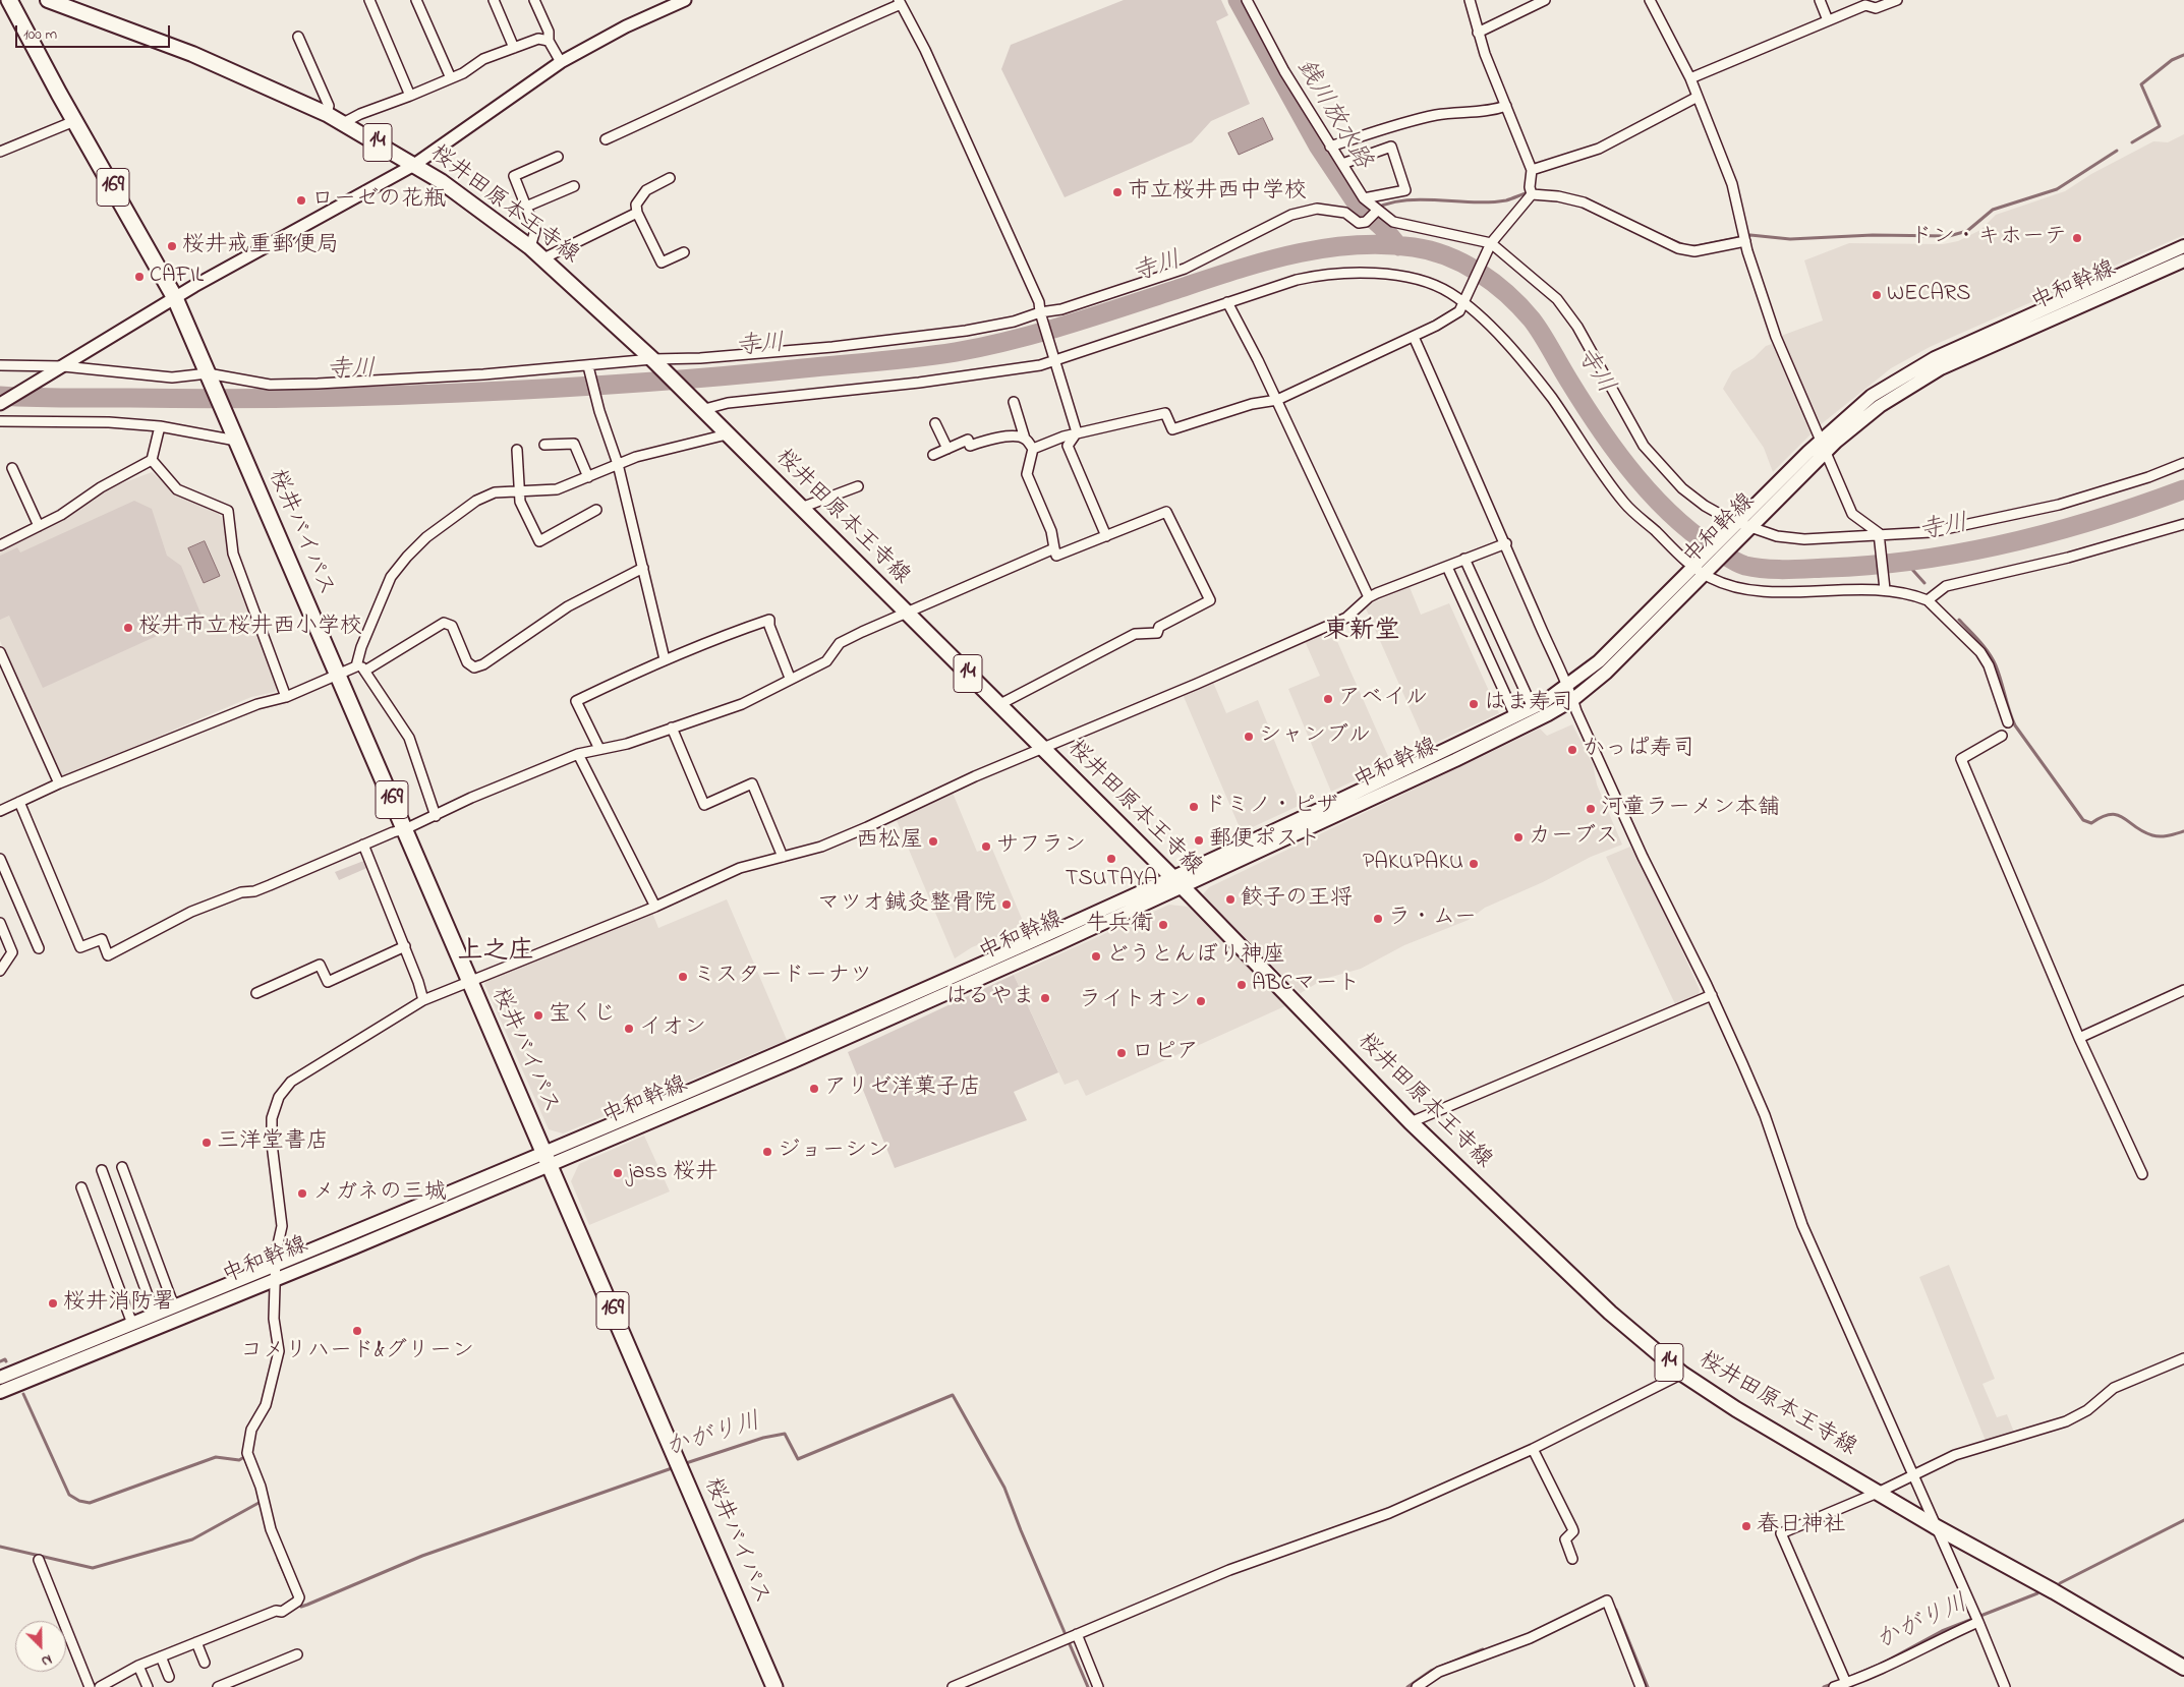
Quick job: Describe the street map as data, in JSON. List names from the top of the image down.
{
  "streets": {
    "highway": ["169", "桜井バイパス"],
    "main road": ["14", "桜井田原本王寺線", "中和幹線"]
  },
  "crossings": [
    ["桜井田原本王寺線", "中和幹線"],
    ["中和幹線", "桜井バイパス"]
  ],
  "districts": ["東新堂", "上之庄"],
  "water": ["銭川放水路", "寺川", "かがり川"],
  "places": [
    "市立桜井西中学校",
    "ローゼの花瓶",
    "ドン・キホーテ",
    "桜井戒重郵便局",
    "CAFIL",
    "WECARS",
    "桜井市立桜井西小学校",
    "アベイル",
    "はま寿司",
    "シャンブル",
    "かっぱ寿司",
    "ドミノ・ピザ",
    "河童ラーメン本舗",
    "カーブス",
    "郵便ポスト",
    "西松屋",
    "サフラン",
    "TSUTAYA",
    "PAKUPAKU",
    "餃子の王将",
    "マツオ鍼灸整骨院",
    "ラ・ムー",
    "牛兵衛",
    "どうとんぼり神座",
    "ミスタードーナツ",
    "ABCマート",
    "はるやま",
    "ライトオン",
    "宝くじ",
    "イオン",
    "ロピア",
    "アリゼ洋菓子店",
    "三洋堂書店",
    "ジョーシン",
    "jass 桜井",
    "メガネの三城",
    "桜井消防署",
    "コメリハード&グリーン",
    "春日神社"
  ],
  "scale_bar": "100 m",
  "north": "bottom right"
}
